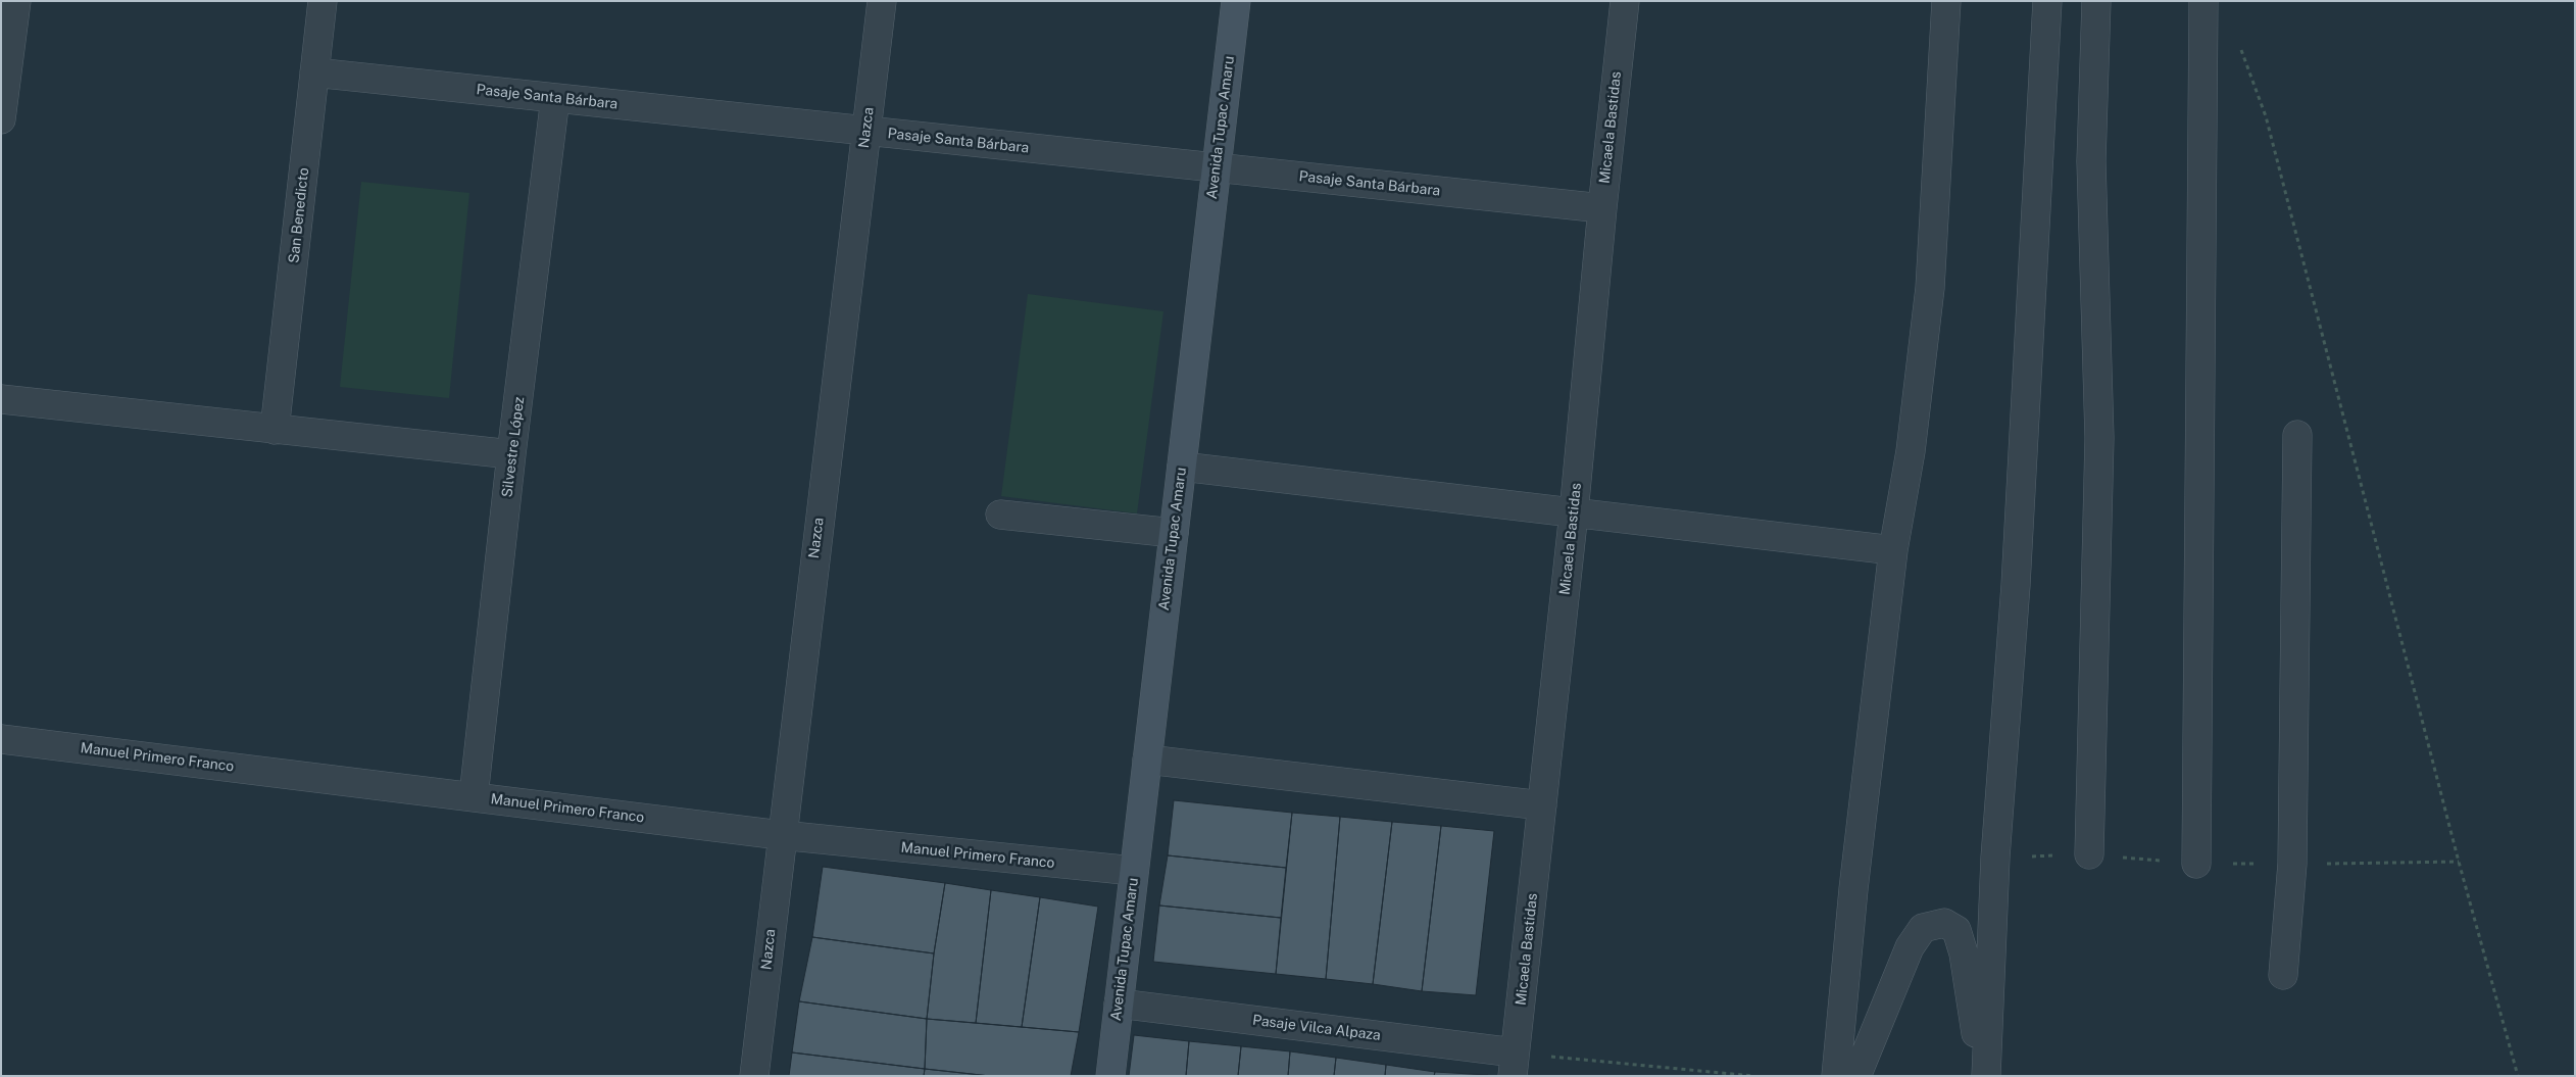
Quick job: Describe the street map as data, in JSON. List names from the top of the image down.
{
  "streets": {
    "street": [
      "Pasaje Santa Bárbara",
      "Nazca",
      "Avenida Tupac Amaru",
      "Micaela Bastidas",
      "San Benedicto",
      "Silvestre López",
      "Manuel Primero Franco",
      "Pasaje Vilca Alpaza"
    ]
  },
  "crossings": [
    ["Pasaje Santa Bárbara", "Nazca"],
    ["Pasaje Santa Bárbara", "Avenida Tupac Amaru"],
    ["Pasaje Santa Bárbara", "Micaela Bastidas"],
    ["Pasaje Santa Bárbara", "San Benedicto"],
    ["Pasaje Santa Bárbara", "Silvestre López"],
    ["Nazca", "Manuel Primero Franco"],
    ["Avenida Tupac Amaru", "Manuel Primero Franco"],
    ["Avenida Tupac Amaru", "Pasaje Vilca Alpaza"],
    ["Micaela Bastidas", "Pasaje Vilca Alpaza"],
    ["Silvestre López", "Manuel Primero Franco"]
  ]
}
